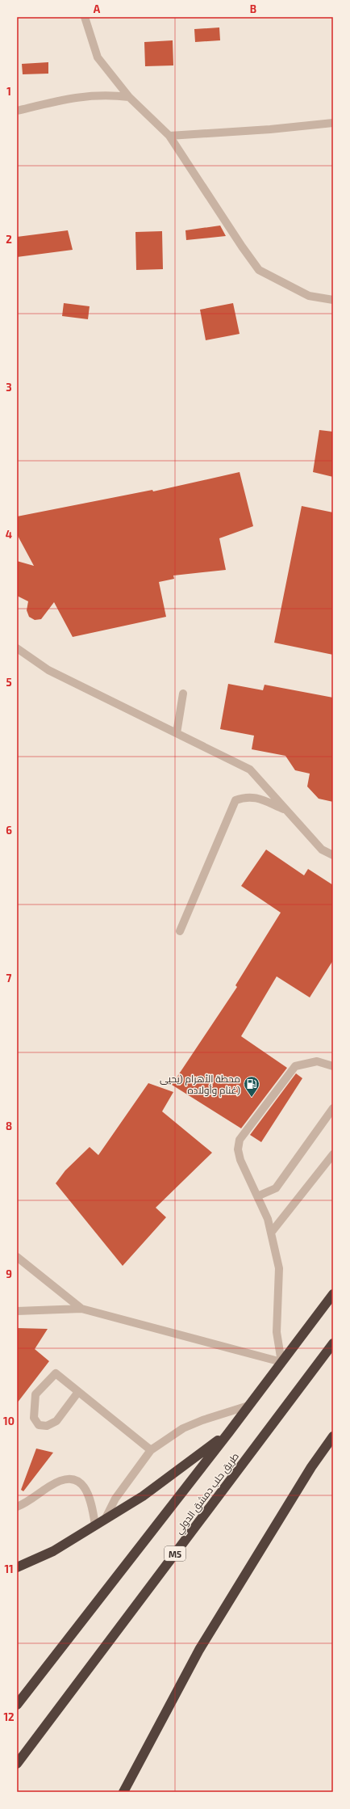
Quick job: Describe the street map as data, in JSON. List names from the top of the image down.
{
  "streets": {
    "highway": ["طريق حلب دمشق الدولي", "M5"]
  },
  "places": {
    "fuel station": ["محطة الأهرام (يحيى غنام وأولاده)"]
  },
  "grid": {
    "columns": ["A", "B"],
    "rows": [
      "1",
      "2",
      "3",
      "4",
      "5",
      "6",
      "7",
      "8",
      "9",
      "10",
      "11",
      "12"
    ]
  }
}
